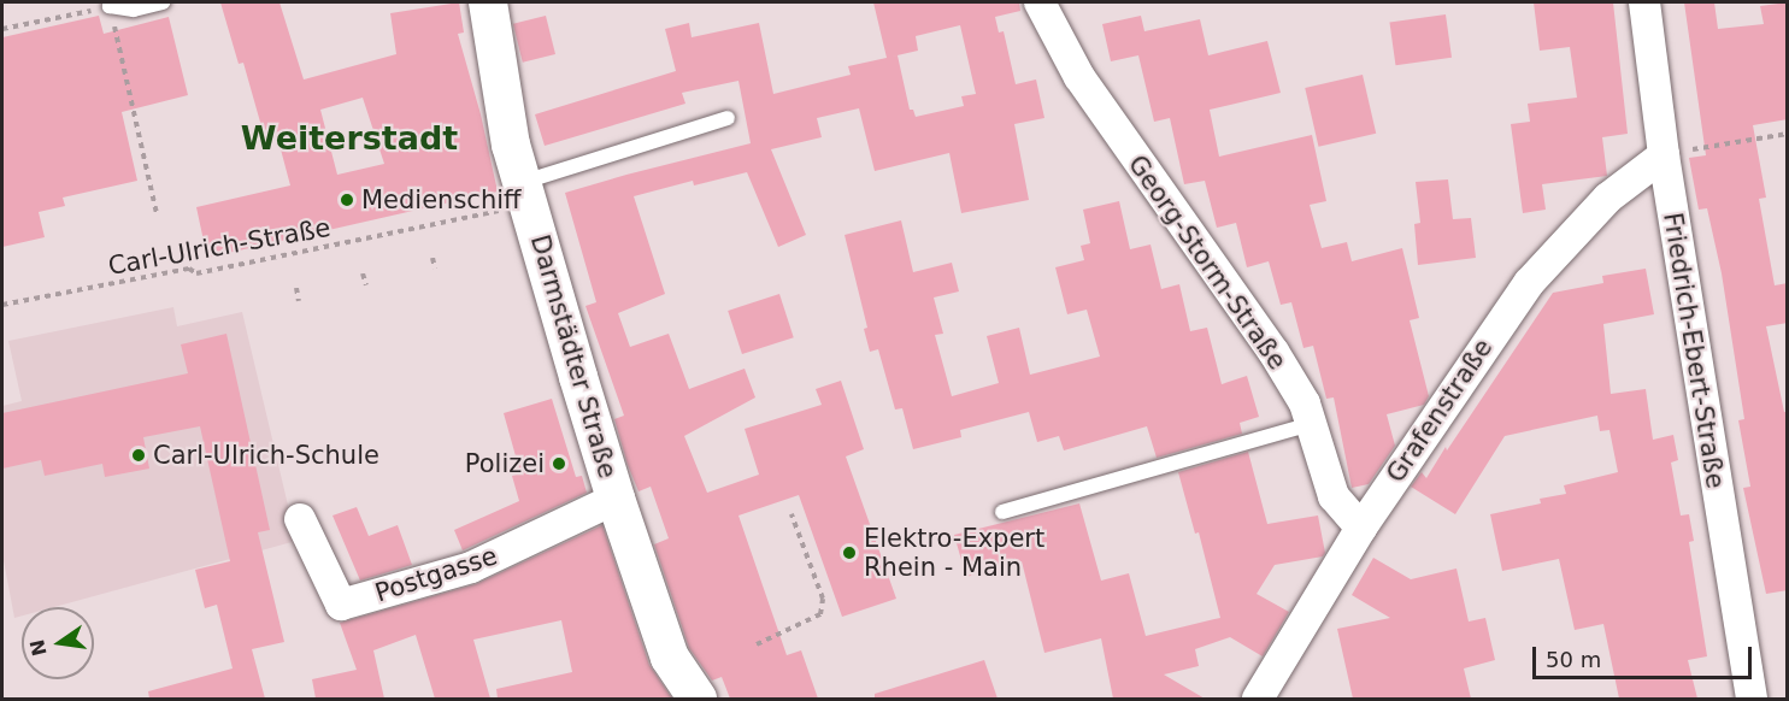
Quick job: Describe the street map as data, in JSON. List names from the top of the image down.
{
  "streets": {
    "street": [
      "Georg-Storm-Straße",
      "Friedrich-Ebert-Straße",
      "Darmstädter Straße",
      "Grafenstraße",
      "Postgasse"
    ],
    "path": ["Carl-Ulrich-Straße"]
  },
  "crossings": [
    ["Carl-Ulrich-Straße", "Darmstädter Straße"],
    ["Georg-Storm-Straße", "Grafenstraße"],
    ["Friedrich-Ebert-Straße", "Grafenstraße"],
    ["Darmstädter Straße", "Postgasse"]
  ],
  "districts": ["Weiterstadt"],
  "places": [
    "Medienschiff",
    "Carl-Ulrich-Schule",
    "Polizei",
    "Elektro-Expert Rhein - Main"
  ],
  "scale_bar": "50 m",
  "north": "left"
}
